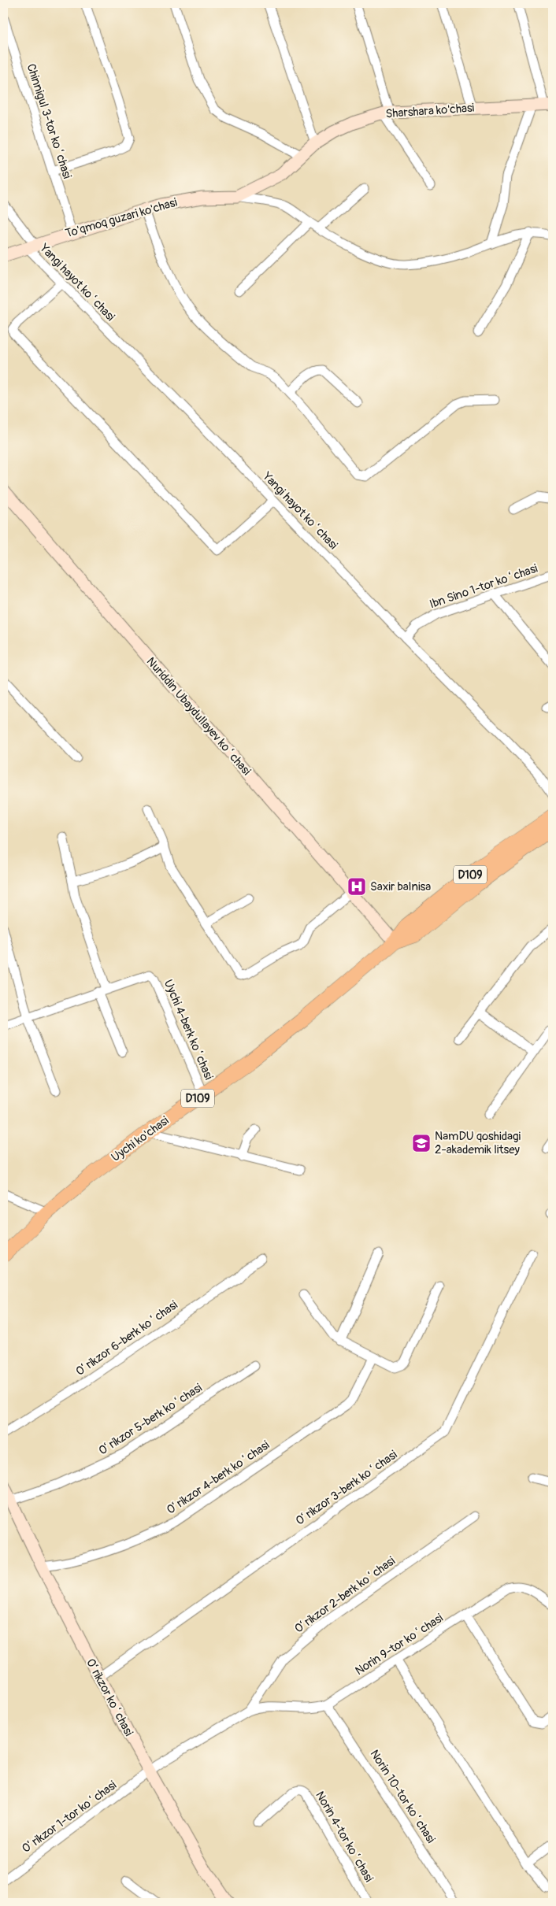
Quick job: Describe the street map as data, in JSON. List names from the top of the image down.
{
  "streets": {
    "main road": [
      "Sharshara ko'chasi",
      "To'qmoq guzari ko'chasi",
      "Nuriddin Ubaydullayev koʻchasi",
      "D109",
      "Uychi ko'chasi",
      "Oʻrikzor koʻchasi"
    ],
    "street": [
      "Chinnigul 3-tor koʻchasi",
      "Yangi hayot koʻchasi",
      "Ibn Sino 1-tor koʻchasi",
      "Uychi 4-berk koʻchasi",
      "Oʻrikzor 6-berk koʻchasi",
      "Oʻrikzor 5-berk koʻchasi",
      "Oʻrikzor 4-berk koʻchasi",
      "Oʻrikzor 3-berk koʻchasi",
      "Oʻrikzor 2-berk koʻchasi",
      "Norin 9-tor koʻchasi",
      "Norin 10-tor koʻchasi",
      "Oʻrikzor 1-tor koʻchasi",
      "Norin 4-tor koʻchasi"
    ]
  },
  "crossings": [
    ["Sharshara ko'chasi", "To'qmoq guzari ko'chasi"],
    ["Chinnigul 3-tor koʻchasi", "To'qmoq guzari ko'chasi"],
    ["To'qmoq guzari ko'chasi", "Yangi hayot koʻchasi"],
    ["Yangi hayot koʻchasi", "Ibn Sino 1-tor koʻchasi"],
    ["Nuriddin Ubaydullayev koʻchasi", "Uychi ko'chasi"],
    ["Uychi 4-berk koʻchasi", "Uychi ko'chasi"],
    ["Oʻrikzor 5-berk koʻchasi", "Oʻrikzor koʻchasi"],
    ["Oʻrikzor 4-berk koʻchasi", "Oʻrikzor koʻchasi"],
    ["Oʻrikzor 3-berk koʻchasi", "Oʻrikzor koʻchasi"],
    ["Oʻrikzor 2-berk koʻchasi", "Norin 9-tor koʻchasi"],
    ["Oʻrikzor 2-berk koʻchasi", "Oʻrikzor 1-tor koʻchasi"],
    ["Norin 9-tor koʻchasi", "Norin 10-tor koʻchasi"],
    ["Norin 9-tor koʻchasi", "Oʻrikzor 1-tor koʻchasi"],
    ["Oʻrikzor koʻchasi", "Oʻrikzor 1-tor koʻchasi"]
  ],
  "places": {
    "hospital": ["Saxir balnisa"],
    "school or university": ["NamDU qoshidagi 2-akademik litsey"]
  }
}
